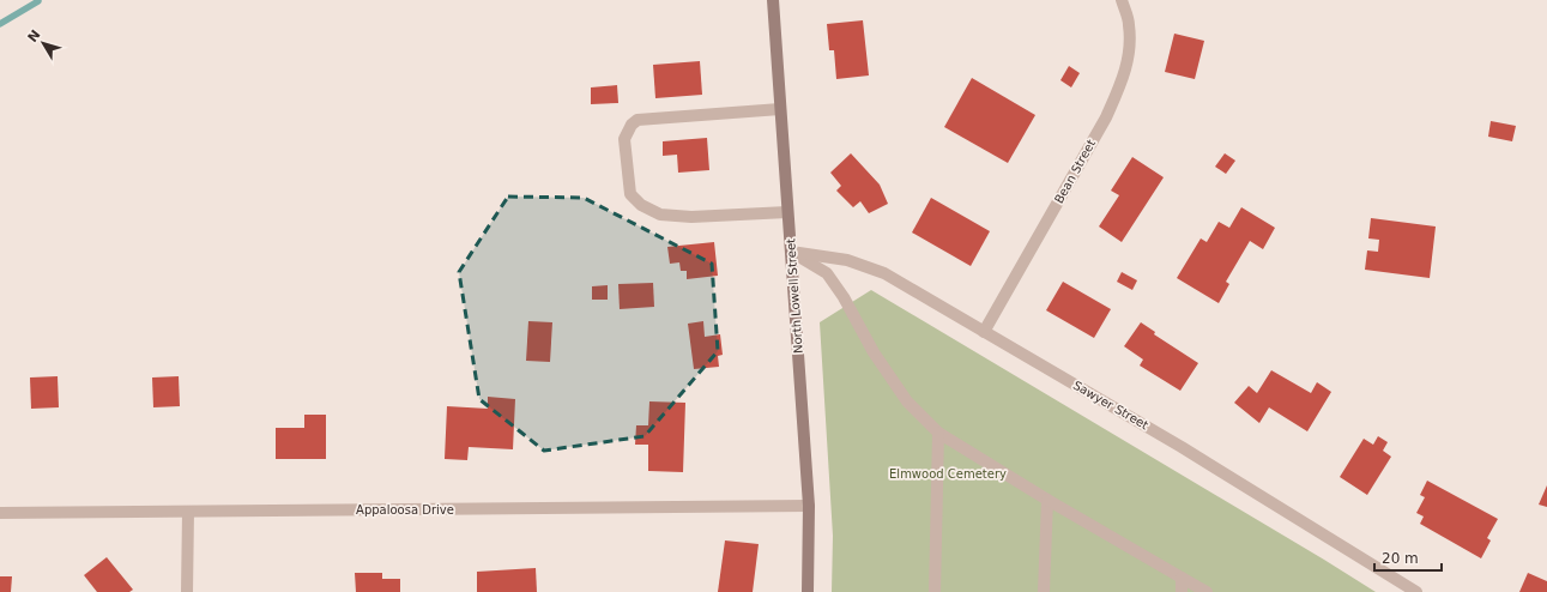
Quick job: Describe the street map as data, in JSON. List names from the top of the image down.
{
  "streets": {
    "main road": ["North Lowell Street"],
    "street": ["Bean Street", "Sawyer Street", "Appaloosa Drive"]
  },
  "crossings": [
    ["Bean Street", "Sawyer Street"],
    ["North Lowell Street", "Sawyer Street"],
    ["North Lowell Street", "Appaloosa Drive"]
  ],
  "parks": ["Elmwood Cemetery"],
  "scale_bar": "20 m",
  "north": "top left"
}
